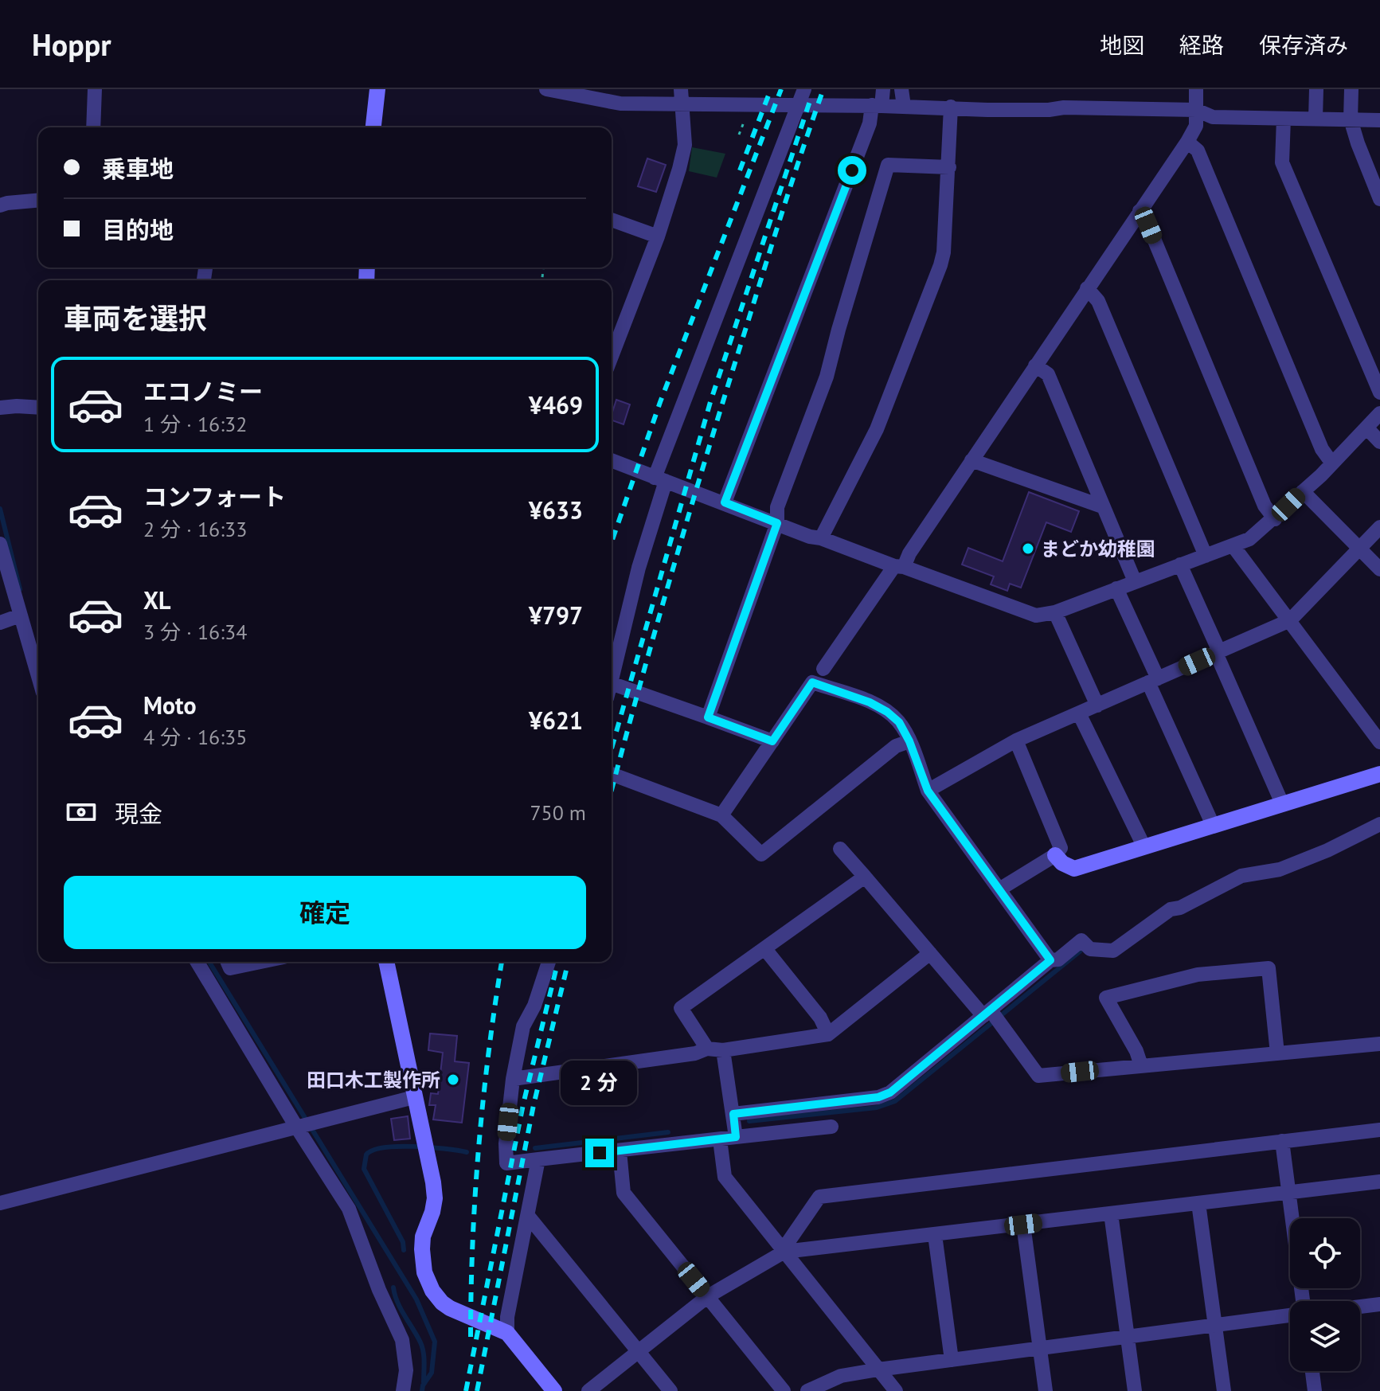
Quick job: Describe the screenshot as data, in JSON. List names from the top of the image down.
{
  "places": ["まどか幼稚園", "田口木工製作所"],
  "page": {
    "header": "Hoppr",
    "nav": ["地図", "経路", "保存済み"],
    "banner": ["乗車地", "目的地"],
    "heading": "車両を選択",
    "list": [
      {
        "name": "エコノミー",
        "note": "1 分 · 16:32",
        "value": "¥469"
      },
      {
        "name": "コンフォート",
        "note": "2 分 · 16:33",
        "value": "¥633"
      },
      {
        "name": "XL",
        "note": "3 分 · 16:34",
        "value": "¥797"
      },
      {
        "name": "Moto",
        "note": "4 分 · 16:35",
        "value": "¥621"
      }
    ],
    "pay": ["現金", "750 m"],
    "buttons": "確定",
    "bubble": "2 分"
  }
}
